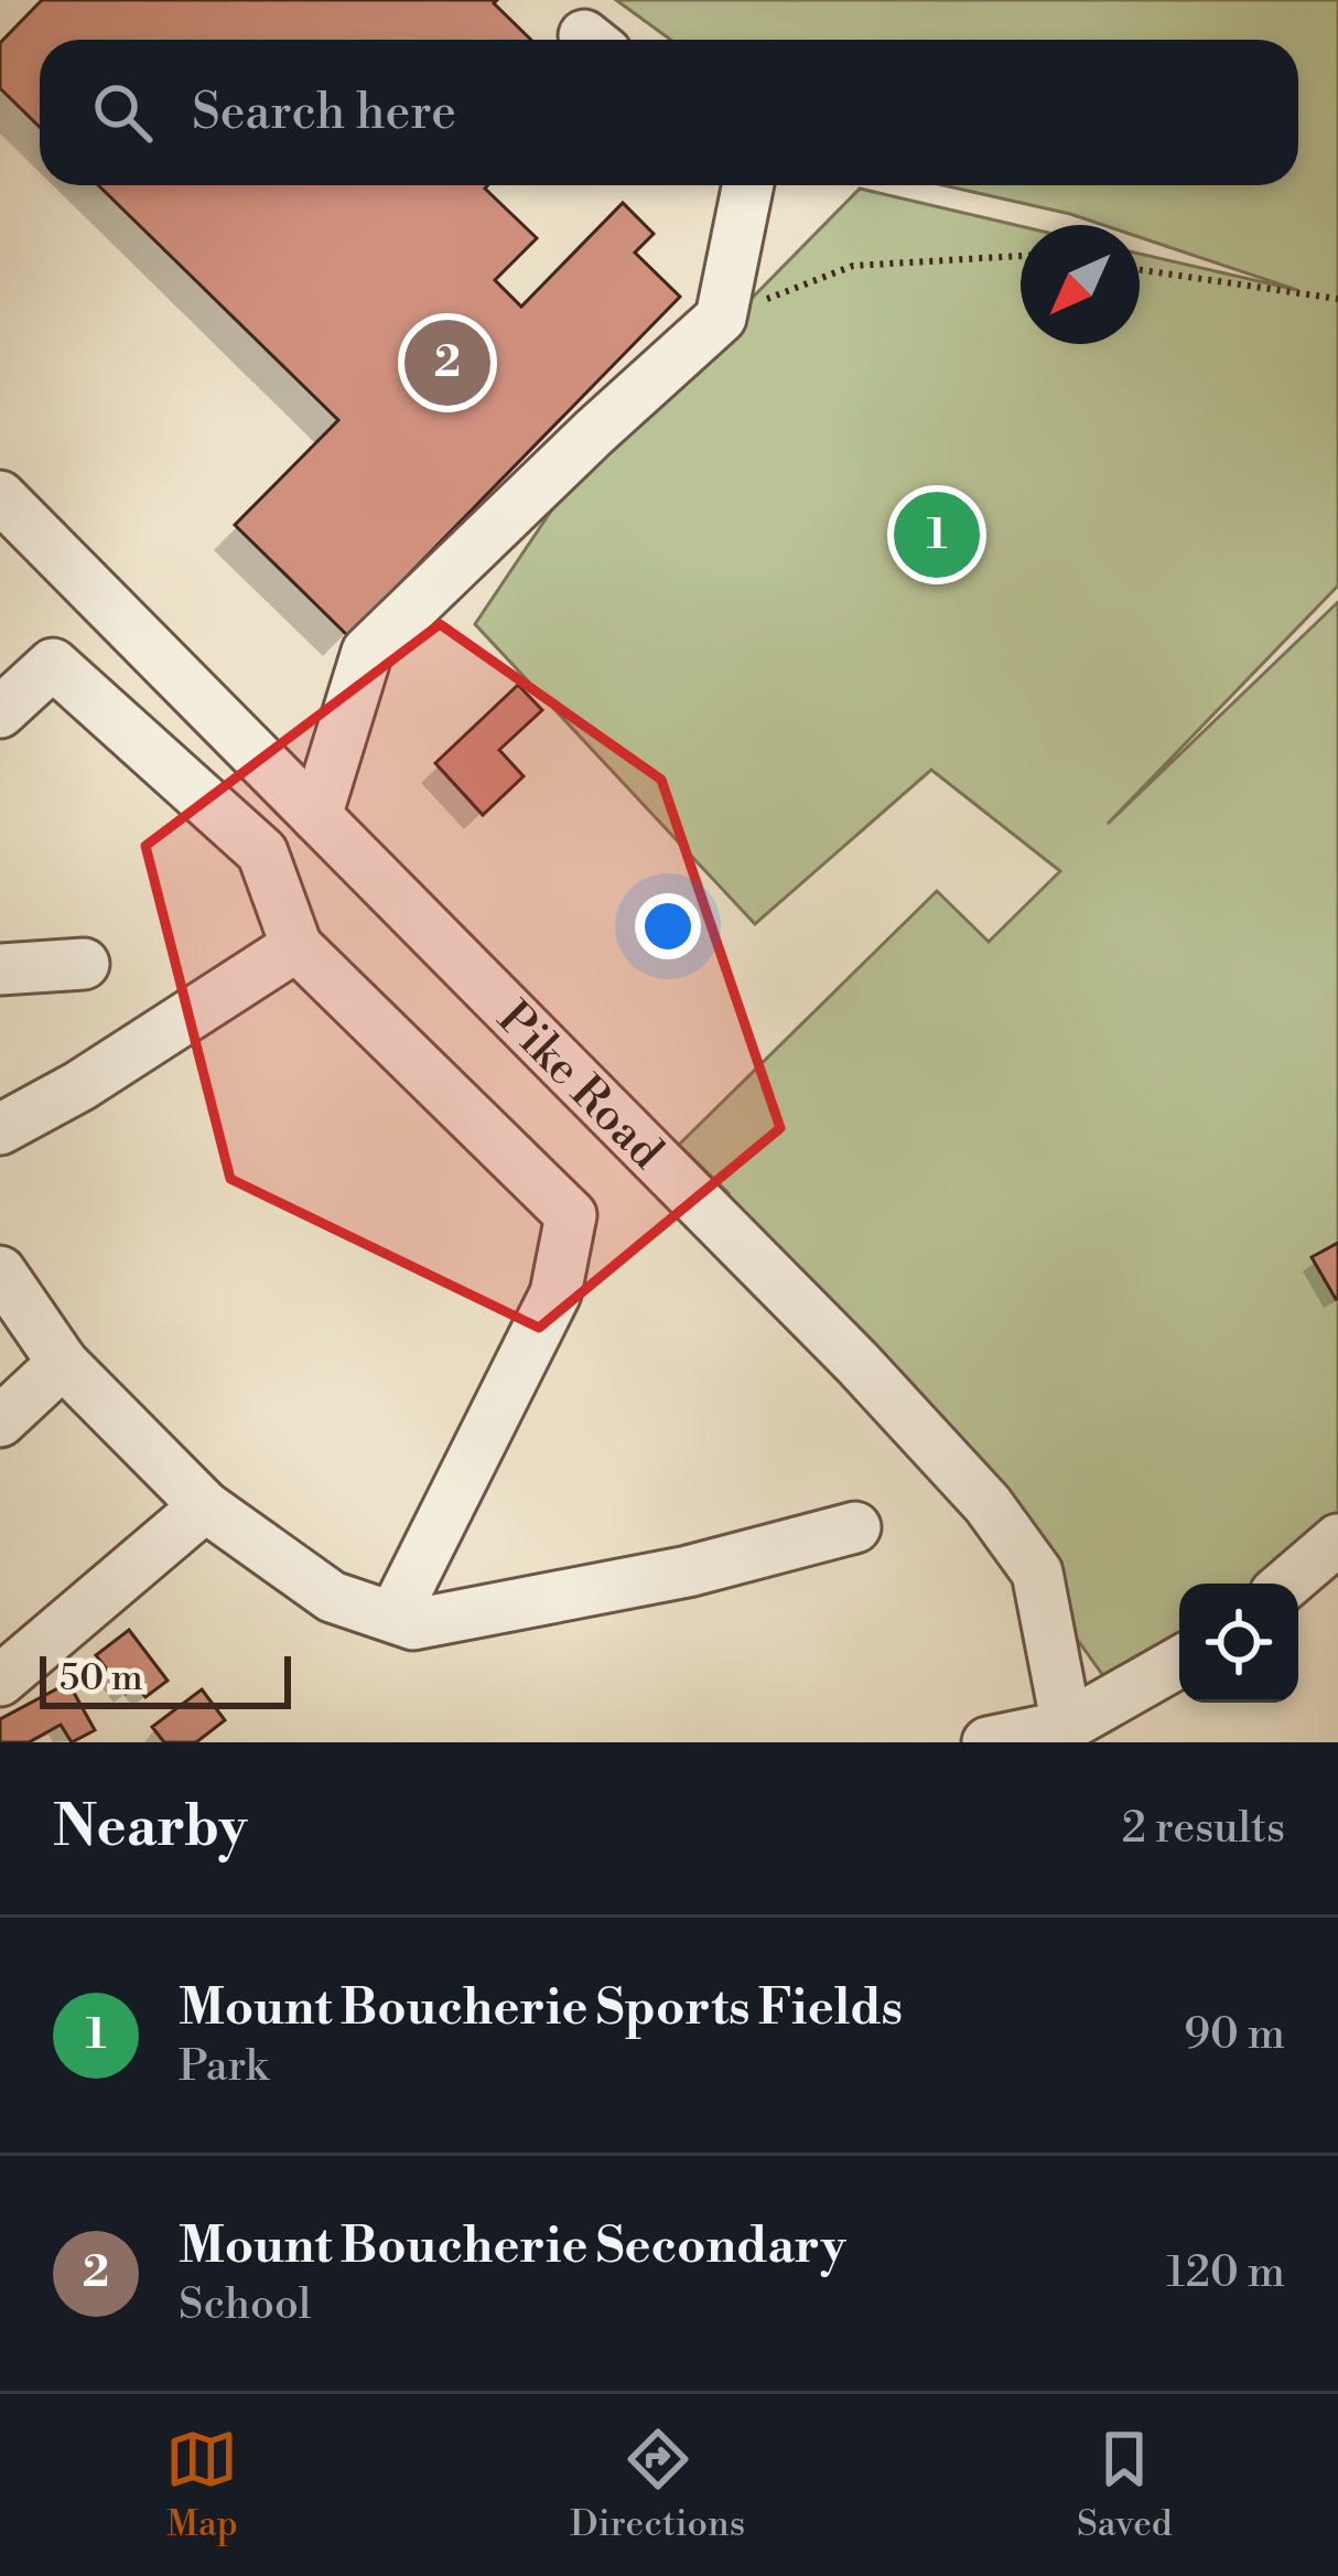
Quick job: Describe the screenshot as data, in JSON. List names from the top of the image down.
{
  "streets": {
    "street": ["Pike Road"]
  },
  "scale_bar": "50 m",
  "north": "bottom left",
  "page": {
    "search": "Search here",
    "pins": ["2", "1"],
    "scale": "50 m",
    "heading": ["Nearby", "2 results"],
    "list": [
      {
        "mark": "1",
        "name": "Mount Boucherie Sports Fields",
        "note": "Park",
        "value": "90 m"
      },
      {
        "mark": "2",
        "name": "Mount Boucherie Secondary",
        "note": "School",
        "value": "120 m"
      }
    ],
    "nav": ["Map", "Directions", "Saved"]
  }
}
